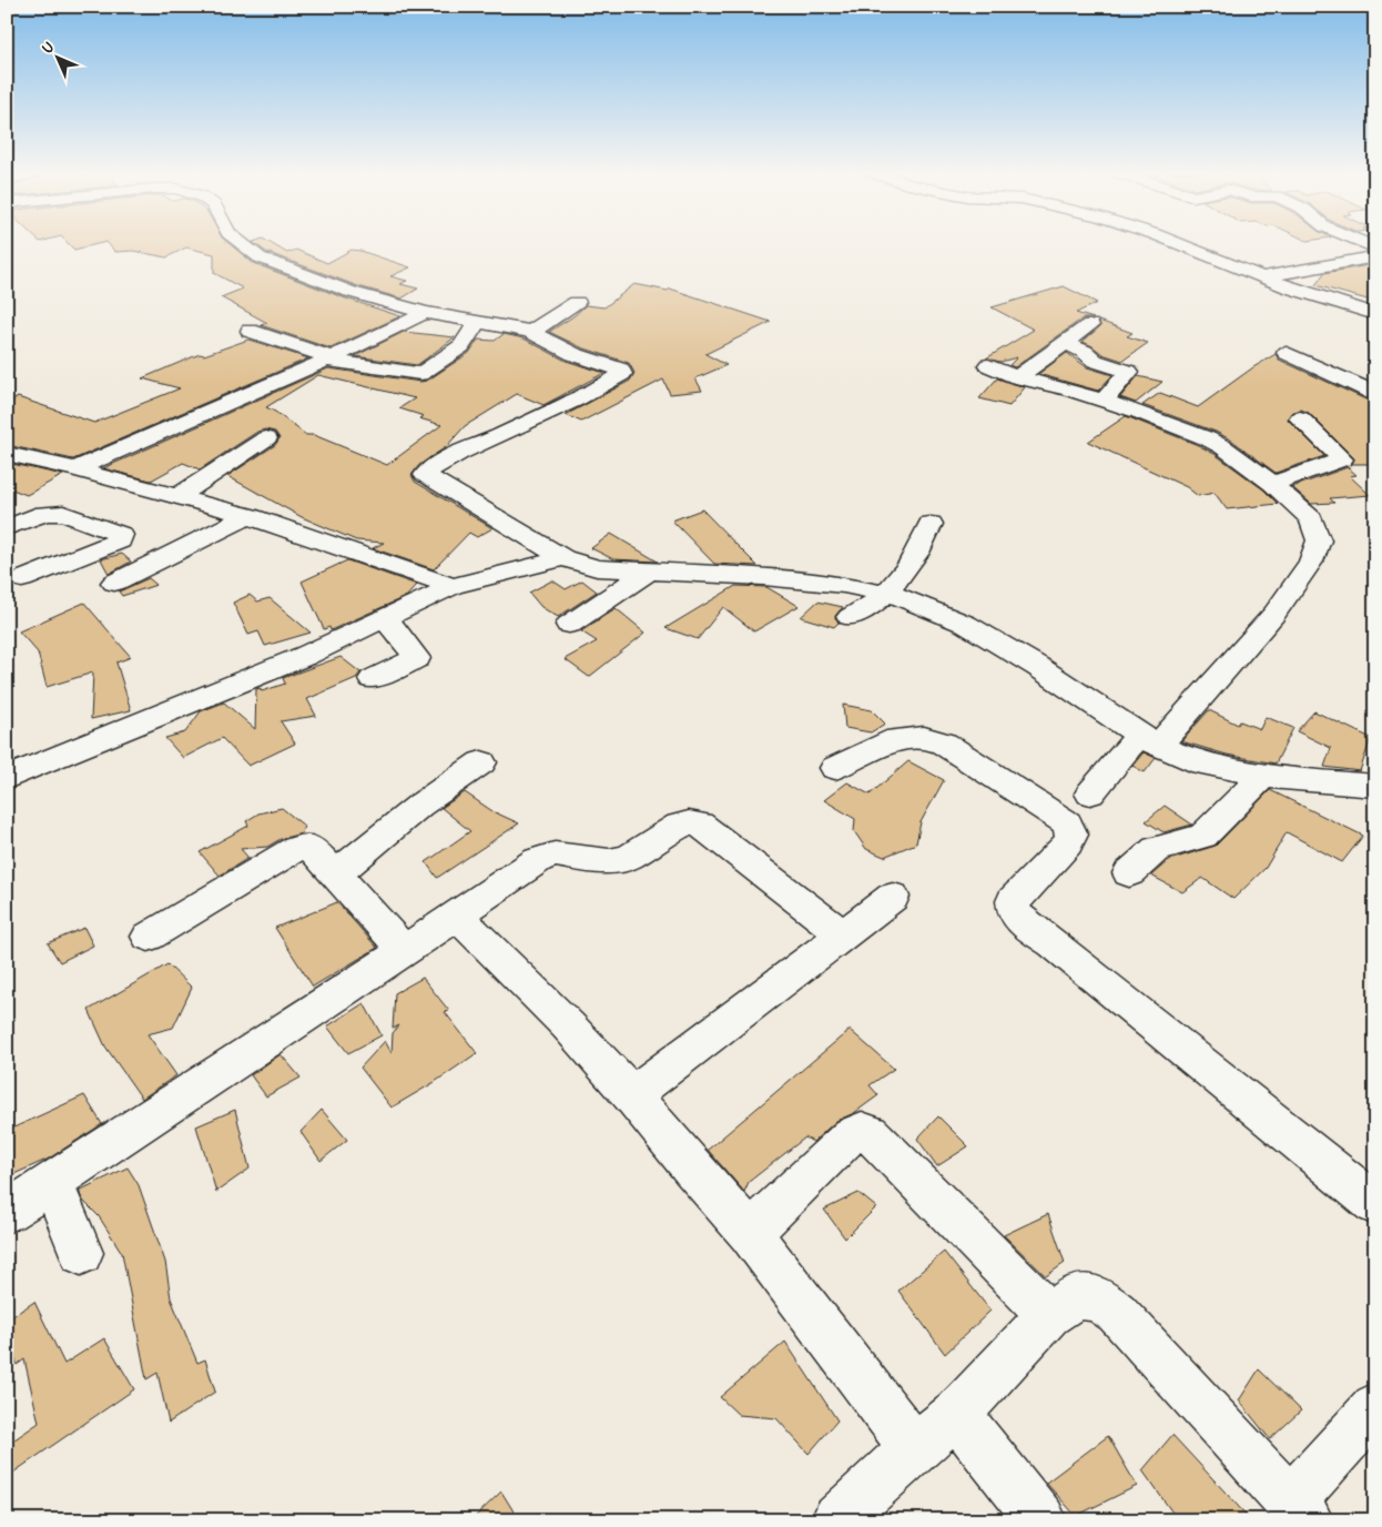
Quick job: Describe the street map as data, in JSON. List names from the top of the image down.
{
  "north": "top left"
}
